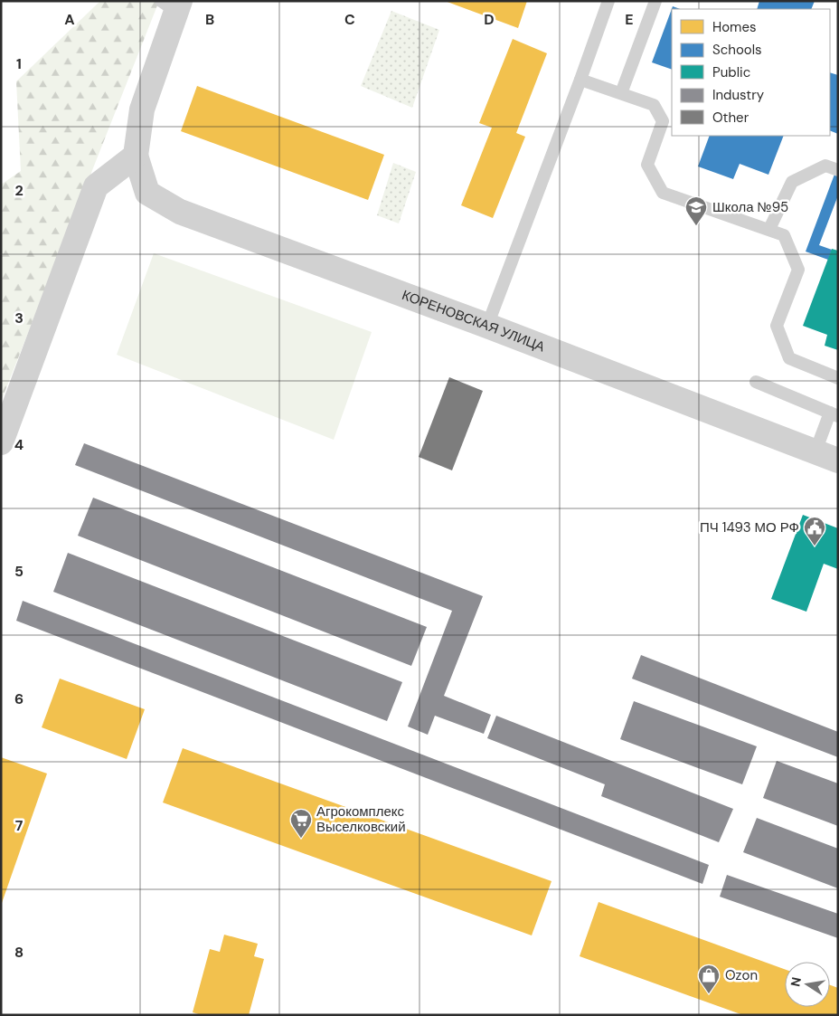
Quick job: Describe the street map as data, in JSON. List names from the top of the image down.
{
  "streets": {
    "street": ["КОРЕНОВСКАЯ УЛИЦА"]
  },
  "places": {
    "school or university": ["Школа №95"],
    "public building": ["ПЧ 1493 МО РФ"],
    "supermarket": ["Агрокомплекс Выселковский"],
    "shop": ["Ozon"]
  },
  "legend": [
    "Homes",
    "Schools",
    "Public",
    "Industry",
    "Other"
  ],
  "north": "left",
  "grid": {
    "columns": [
      "A",
      "B",
      "C",
      "D",
      "E"
    ],
    "rows": [
      "1",
      "2",
      "3",
      "4",
      "5",
      "6",
      "7",
      "8"
    ]
  }
}
